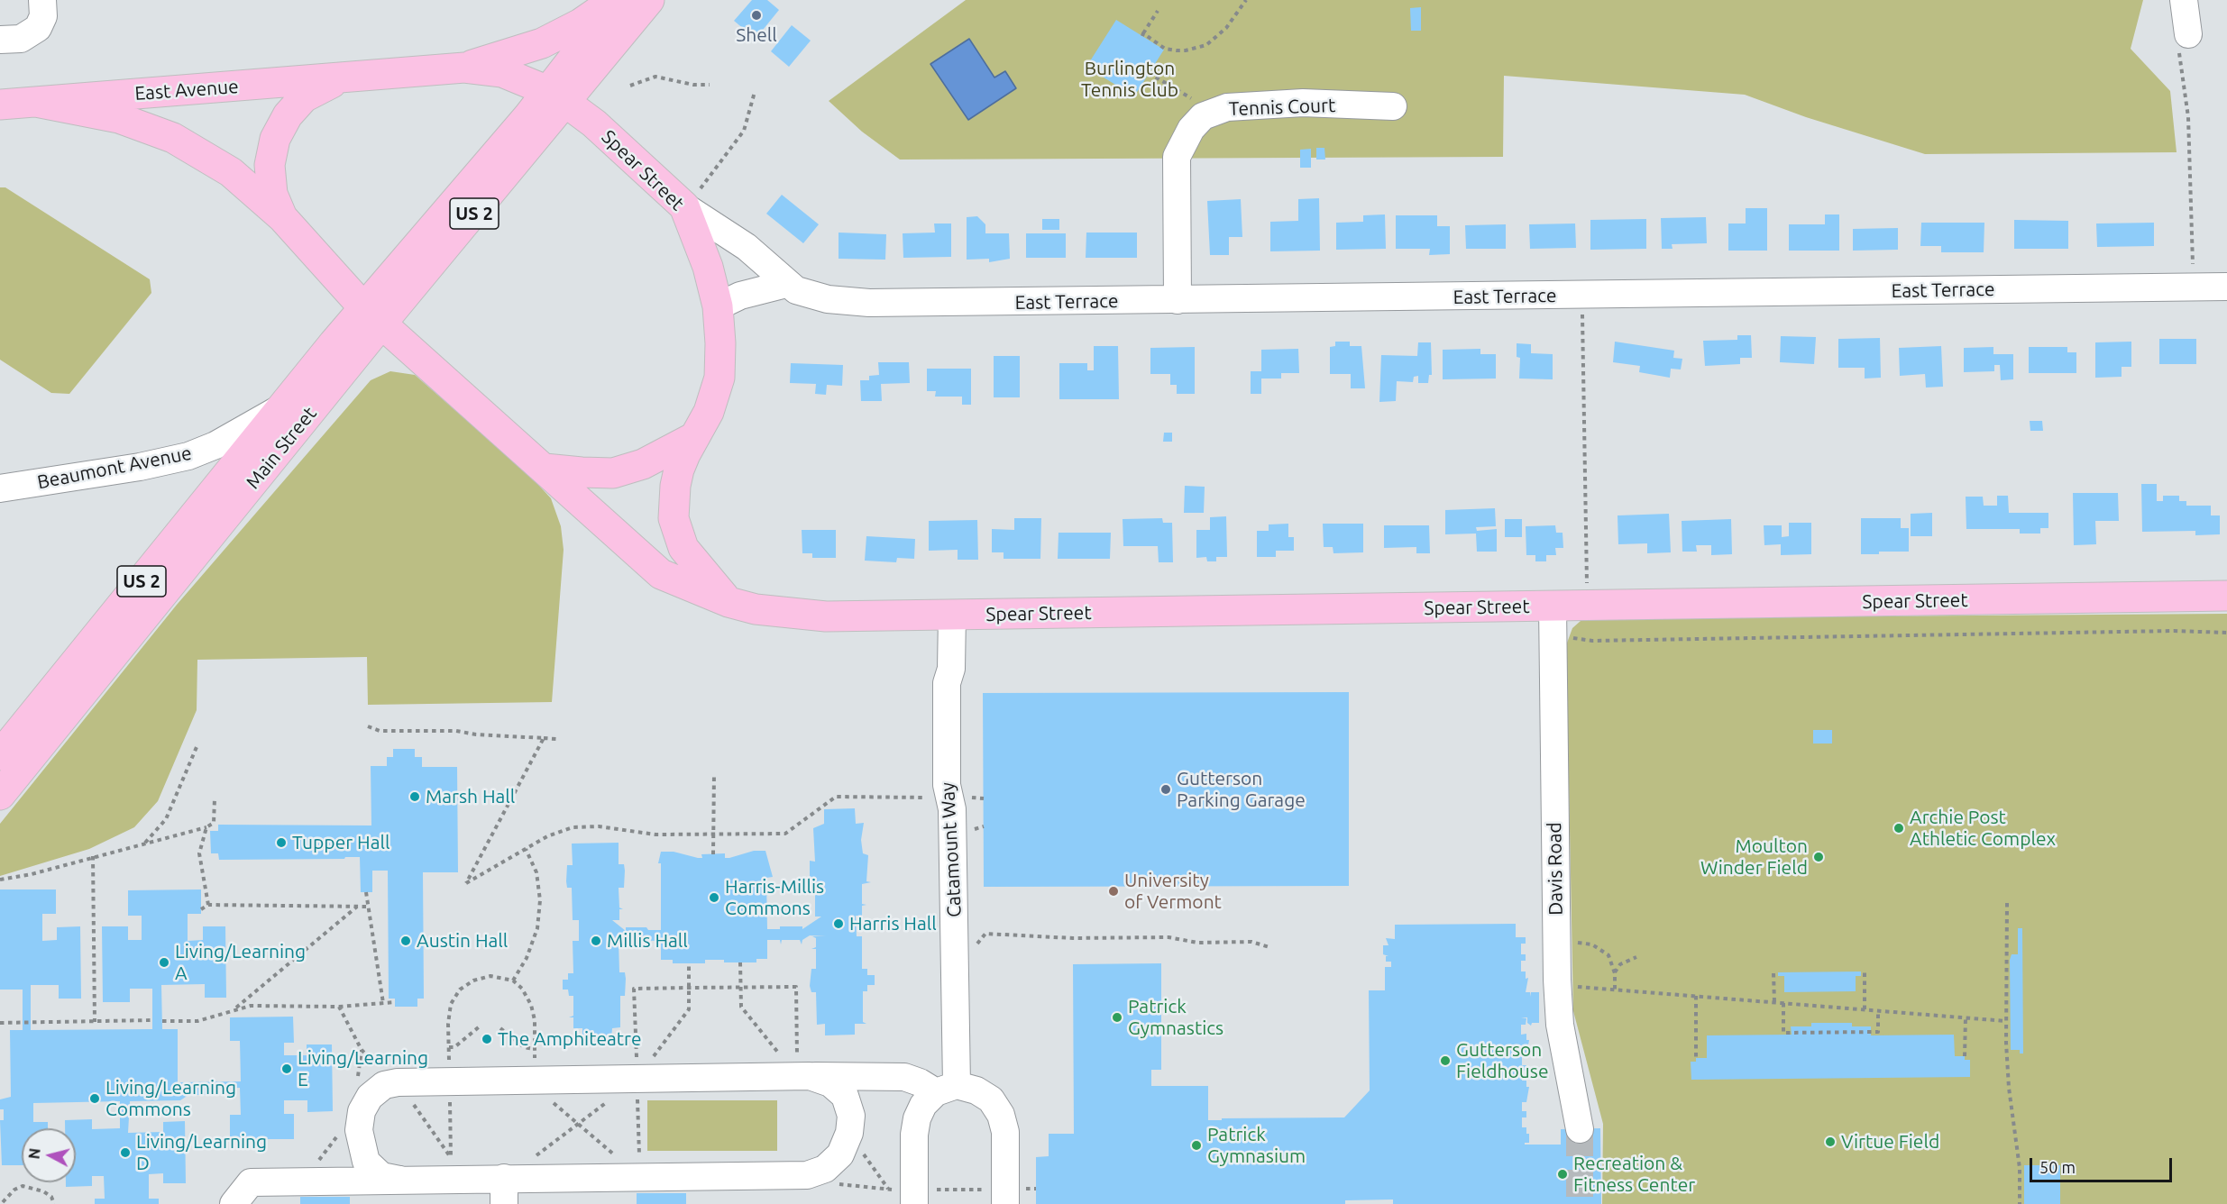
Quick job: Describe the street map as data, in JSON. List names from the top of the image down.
{
  "streets": {
    "main road": [
      "East Avenue",
      "Spear Street",
      "US 2",
      "Main Street"
    ],
    "street": [
      "Tennis Court",
      "East Terrace",
      "Beaumont Avenue",
      "Catamount Way",
      "Davis Road"
    ]
  },
  "crossings": [
    ["East Avenue", "Spear Street"],
    ["East Avenue", "US 2"],
    ["East Avenue", "Main Street"],
    ["Tennis Court", "East Terrace"],
    ["Spear Street", "US 2"],
    ["Spear Street", "East Terrace"],
    ["Spear Street", "Main Street"],
    ["Spear Street", "Catamount Way"],
    ["Spear Street", "Davis Road"],
    ["US 2", "Main Street"],
    ["Main Street", "Beaumont Avenue"]
  ],
  "parks": ["Burlington Tennis Club"],
  "places": [
    "Shell",
    "Gutterson Parking Garage",
    "Marsh Hall",
    "Archie Post Athletic Complex",
    "Tupper Hall",
    "Moulton Winder Field",
    "University of Vermont",
    "Harris-Millis Commons",
    "Harris Hall",
    "Austin Hall",
    "Millis Hall",
    "Living/Learning A",
    "Patrick Gymnastics",
    "The Amphiteatre",
    "Gutterson Fieldhouse",
    "Living/Learning E",
    "Living/Learning Commons",
    "Virtue Field",
    "Patrick Gymnasium",
    "Living/Learning D",
    "Recreation & Fitness Center"
  ],
  "scale_bar": "50 m",
  "north": "left"
}
